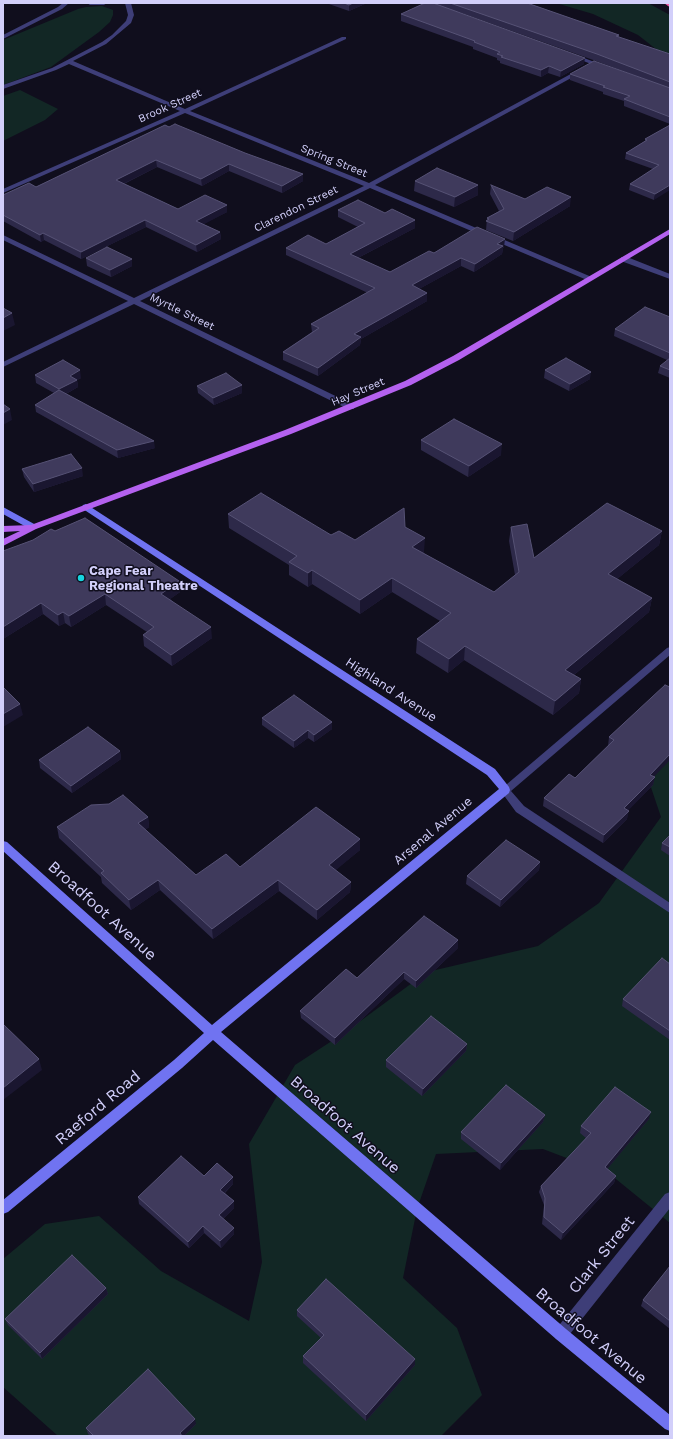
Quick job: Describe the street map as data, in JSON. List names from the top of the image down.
{
  "streets": {
    "main road": [
      "Hay Street",
      "Highland Avenue",
      "Arsenal Avenue",
      "Broadfoot Avenue",
      "Raeford Road"
    ],
    "street": [
      "Brook Street",
      "Spring Street",
      "Clarendon Street",
      "Myrtle Street",
      "Clark Street"
    ]
  },
  "crossings": [
    ["Brook Street", "Spring Street"],
    ["Spring Street", "Clarendon Street"],
    ["Spring Street", "Hay Street"],
    ["Clarendon Street", "Myrtle Street"],
    ["Myrtle Street", "Hay Street"],
    ["Hay Street", "Highland Avenue"],
    ["Highland Avenue", "Arsenal Avenue"],
    ["Arsenal Avenue", "Broadfoot Avenue"],
    ["Arsenal Avenue", "Raeford Road"],
    ["Broadfoot Avenue", "Raeford Road"],
    ["Broadfoot Avenue", "Clark Street"]
  ],
  "places": ["Cape Fear Regional Theatre"]
}
